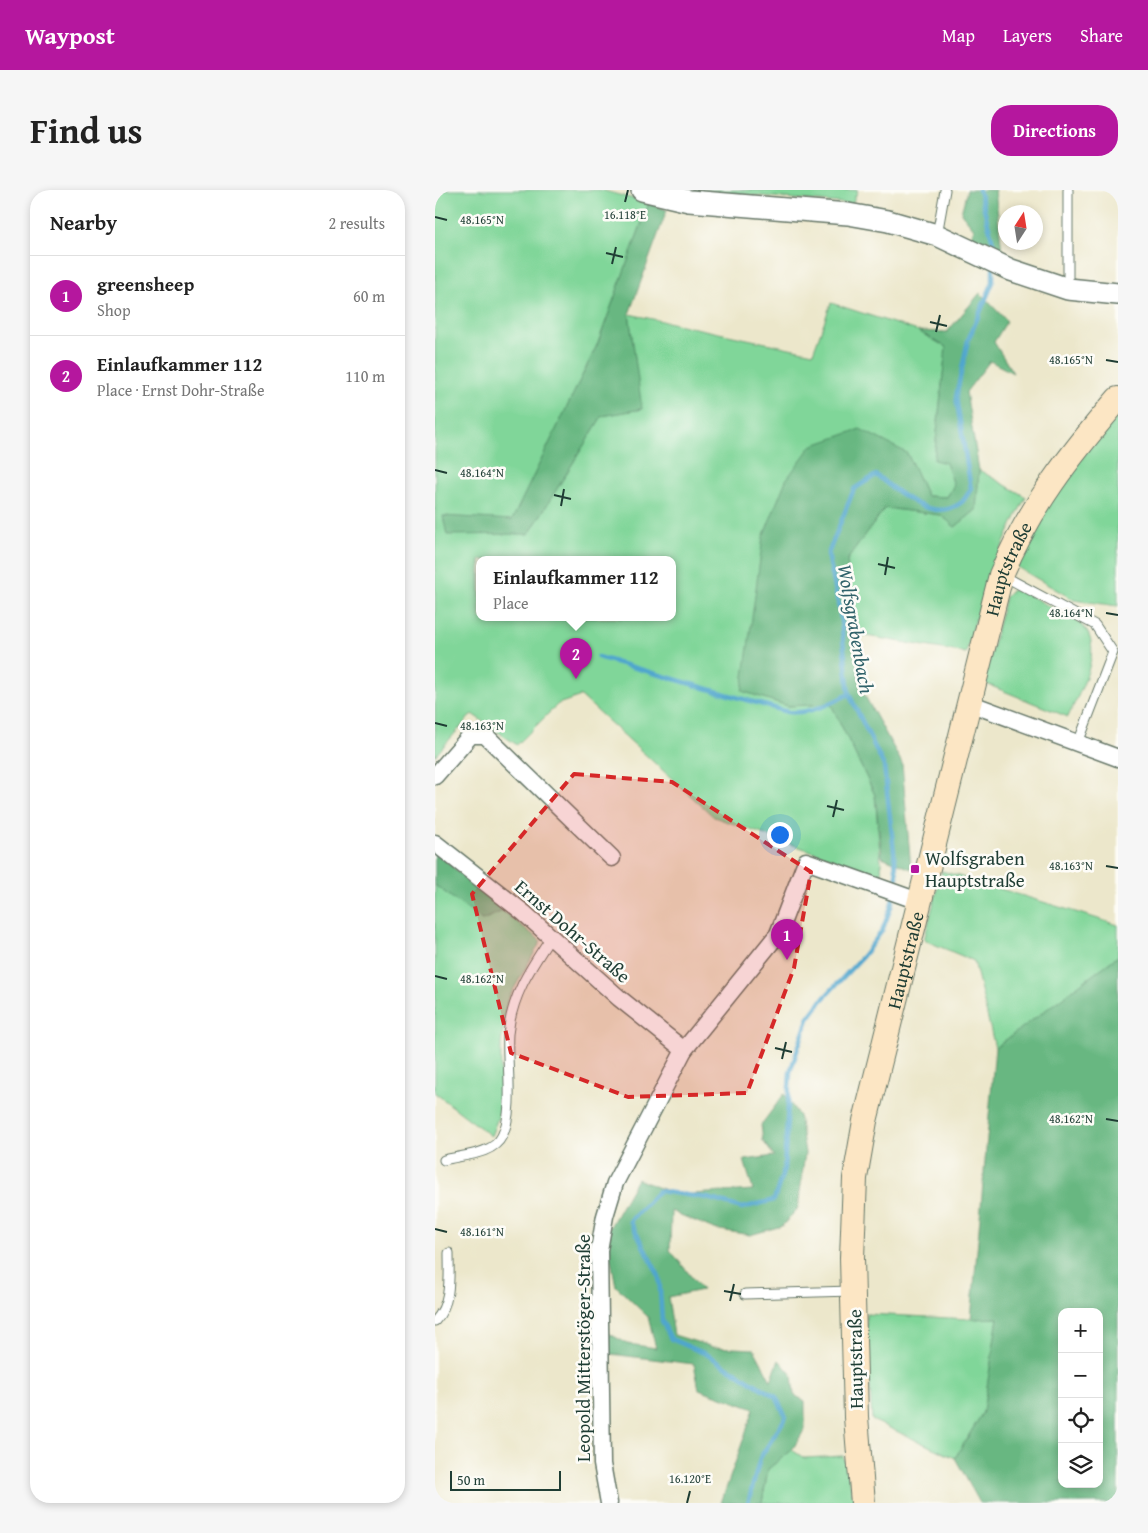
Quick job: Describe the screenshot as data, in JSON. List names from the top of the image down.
{
  "streets": {
    "main road": ["Hauptstraße"],
    "street": ["Ernst Dohr-Straße", "Leopold Mitterstöger-Straße"]
  },
  "crossings": [
    ["Hauptstraße", "Leopold Mitterstöger-Straße"],
    ["Ernst Dohr-Straße", "Leopold Mitterstöger-Straße"]
  ],
  "water": ["Wolfsgrabenbach"],
  "places": {
    "transit": ["Wolfsgraben Hauptstraße"]
  },
  "scale_bar": "50 m",
  "north": "top",
  "page": {
    "header": "Waypost",
    "nav": ["Map", "Layers", "Share"],
    "title": "Find us",
    "buttons": "Directions",
    "heading": ["Nearby", "2 results"],
    "list": [
      {
        "mark": "1",
        "name": "greensheep",
        "note": "Shop",
        "value": "60 m"
      },
      {
        "mark": "2",
        "name": "Einlaufkammer 112",
        "note": "Place · Ernst Dohr-Straße",
        "value": "110 m"
      }
    ],
    "popup": ["Einlaufkammer 112", "Place"],
    "pins": ["2", "1"],
    "map_buttons": ["+", "−"],
    "scale": "50 m"
  },
  "coordinates": [
    "16.118°E",
    "48.165°N",
    "48.164°N",
    "48.163°N",
    "48.162°N",
    "48.161°N",
    "16.120°E"
  ]
}
